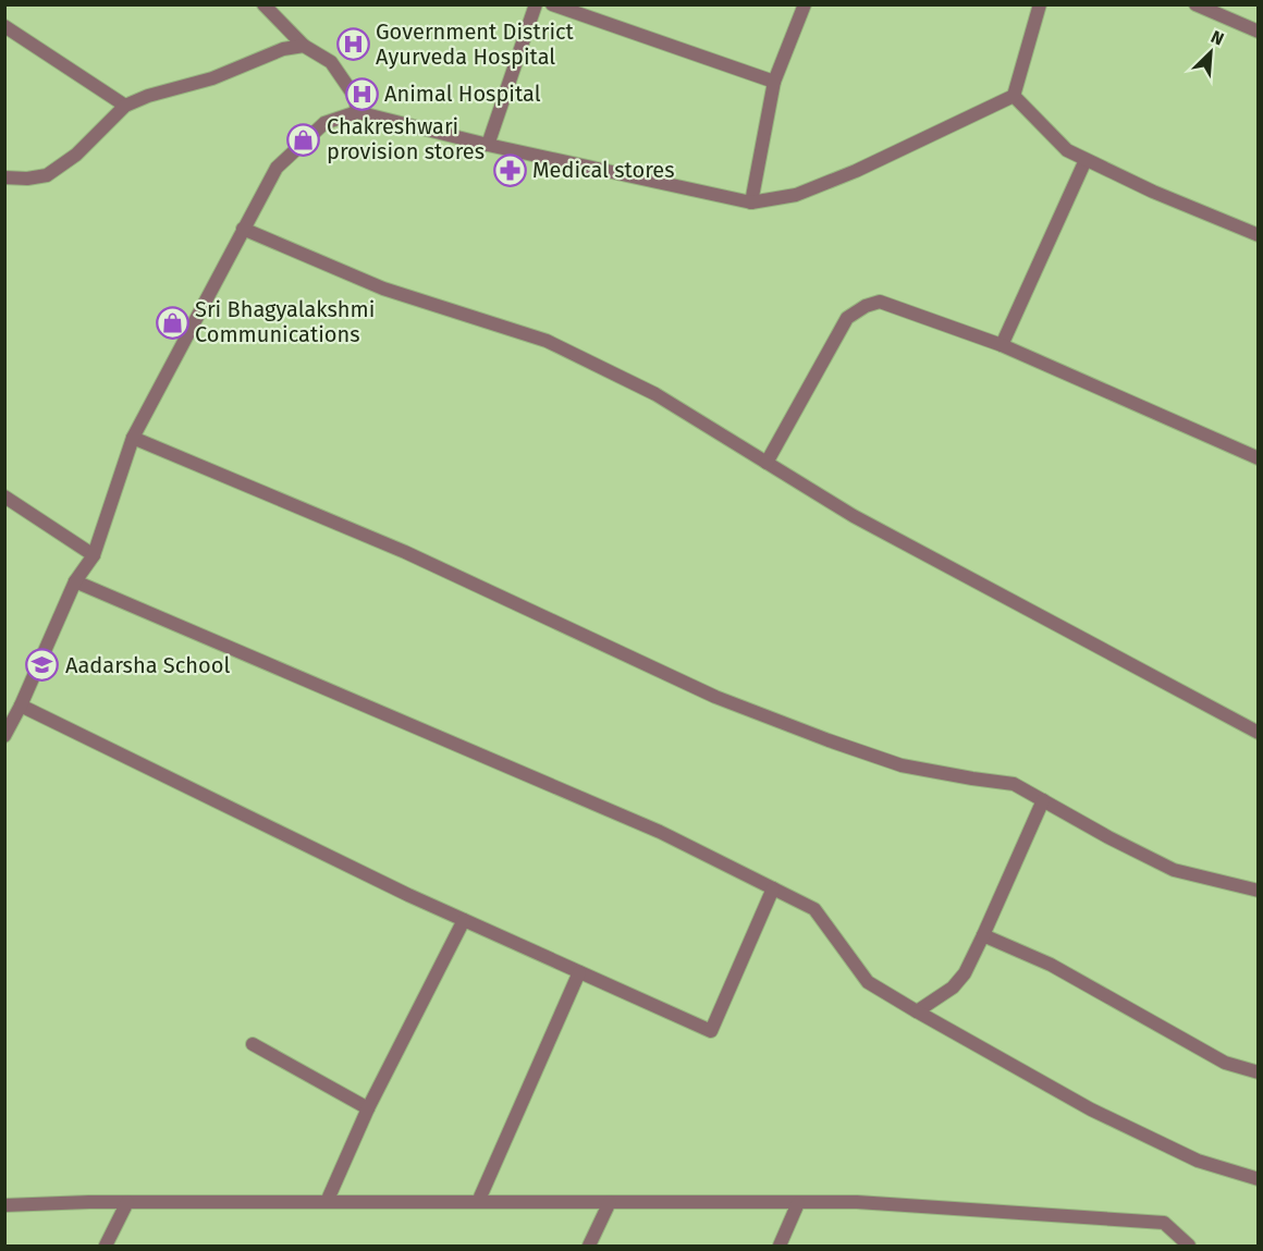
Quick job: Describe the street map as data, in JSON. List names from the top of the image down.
{
  "places": {
    "hospital": ["Government District Ayurveda Hospital", "Animal Hospital"],
    "shop": ["Chakreshwari provision stores", "Sri Bhagyalakshmi Communications"],
    "pharmacy": ["Medical stores"],
    "school or university": ["Aadarsha School"]
  },
  "north": "top right"
}
